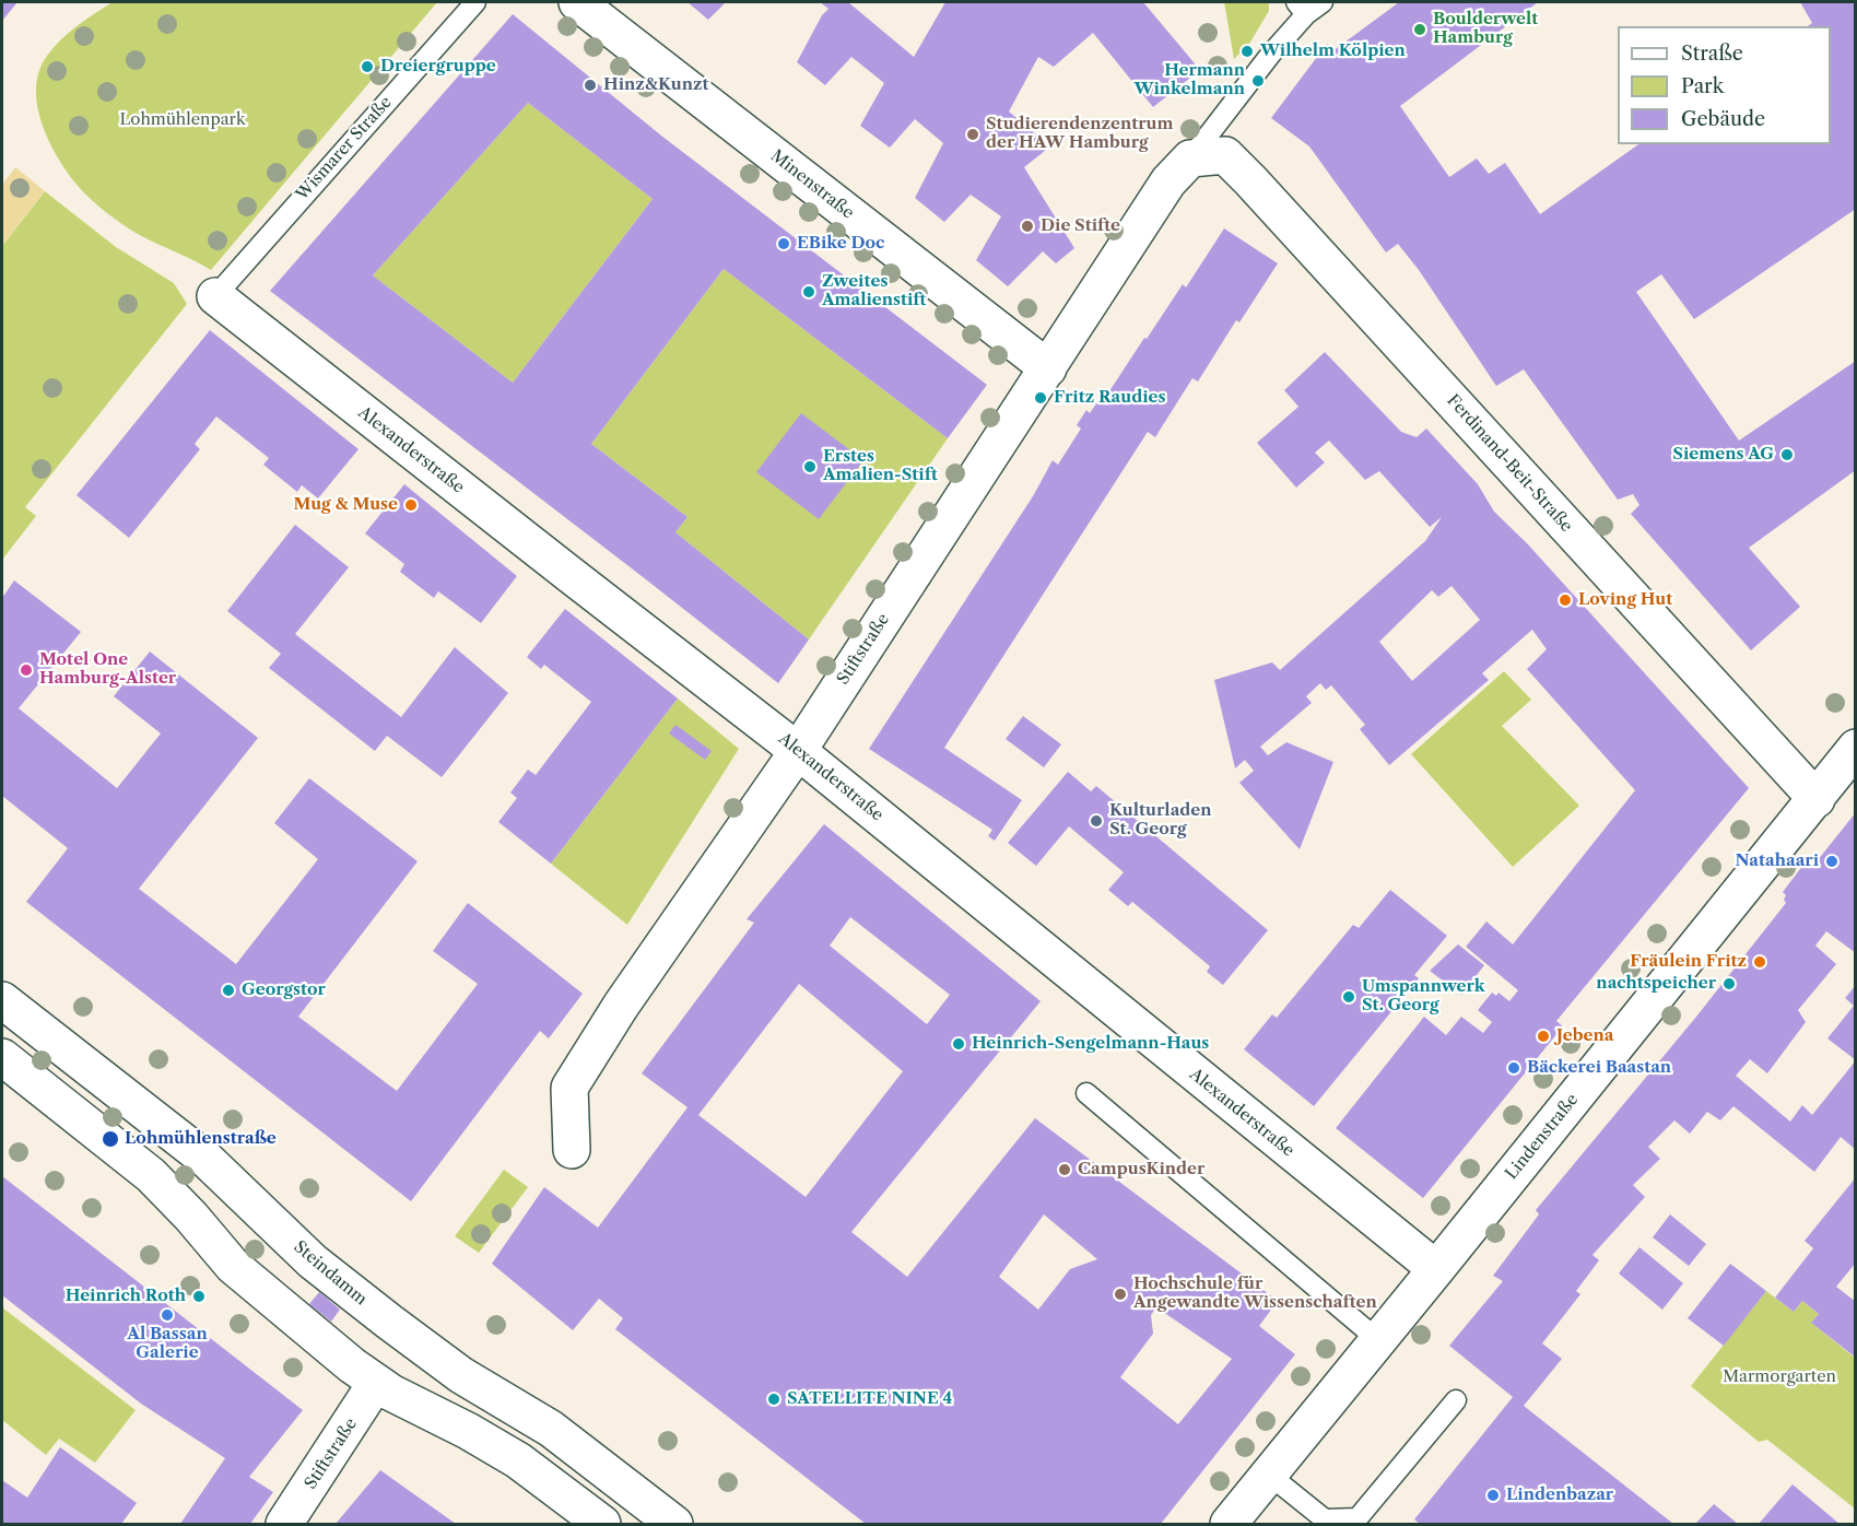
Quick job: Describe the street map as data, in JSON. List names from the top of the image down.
{
  "streets": {
    "street": [
      "Minenstraße",
      "Alexanderstraße",
      "Ferdinand-Beit-Straße",
      "Stiftstraße",
      "Lindenstraße",
      "Steindamm"
    ],
    "lane": ["Wismarer Straße"]
  },
  "crossings": [
    ["Wismarer Straße", "Alexanderstraße"],
    ["Minenstraße", "Stiftstraße"],
    ["Alexanderstraße", "Stiftstraße"],
    ["Alexanderstraße", "Lindenstraße"],
    ["Ferdinand-Beit-Straße", "Stiftstraße"],
    ["Ferdinand-Beit-Straße", "Lindenstraße"]
  ],
  "parks": ["Lohmühlenpark", "Marmorgarten"],
  "places": [
    "Boulderwelt Hamburg",
    "Wilhelm Kölpien",
    "Dreiergruppe",
    "Hermann Winkelmann",
    "Hinz&Kunzt",
    "Studierendenzentrum der HAW Hamburg",
    "Die Stifte",
    "EBike Doc",
    "Zweites Amalienstift",
    "Fritz Raudies",
    "Siemens AG",
    "Erstes Amalien-Stift",
    "Mug & Muse",
    "Loving Hut",
    "Motel One Hamburg-Alster",
    "Kulturladen St. Georg",
    "Natahaari",
    "Fräulein Fritz",
    "nachtspeicher",
    "Georgstor",
    "Umspannwerk St. Georg",
    "Jebena",
    "Heinrich-Sengelmann-Haus",
    "Bäckerei Baastan",
    "Lohmühlenstraße",
    "CampusKinder",
    "Hochschule für Angewandte Wissenschaften",
    "Heinrich Roth",
    "Al Bassan Galerie",
    "SATELLITE NINE 4",
    "Lindenbazar"
  ],
  "legend": ["Straße", "Park", "Gebäude"]
}
